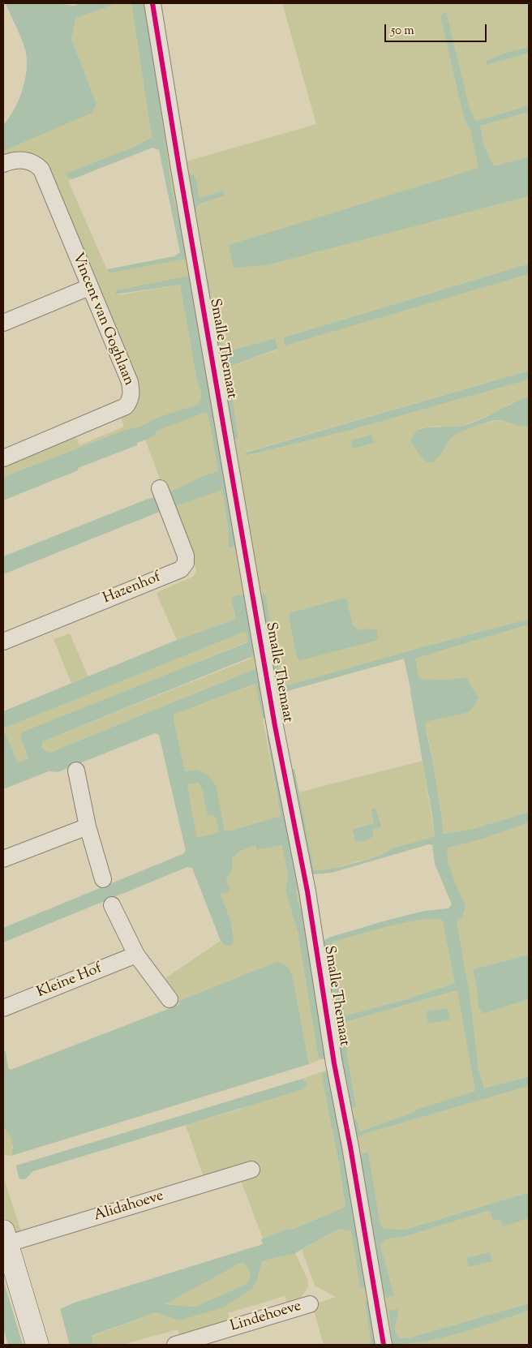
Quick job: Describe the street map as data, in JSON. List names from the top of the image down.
{
  "streets": {
    "street": [
      "Vincent van Goghlaan",
      "Smalle Themaat",
      "Hazenhof",
      "Kleine Hof",
      "Alidahoeve",
      "Lindehoeve"
    ]
  },
  "scale_bar": "50 m"
}
